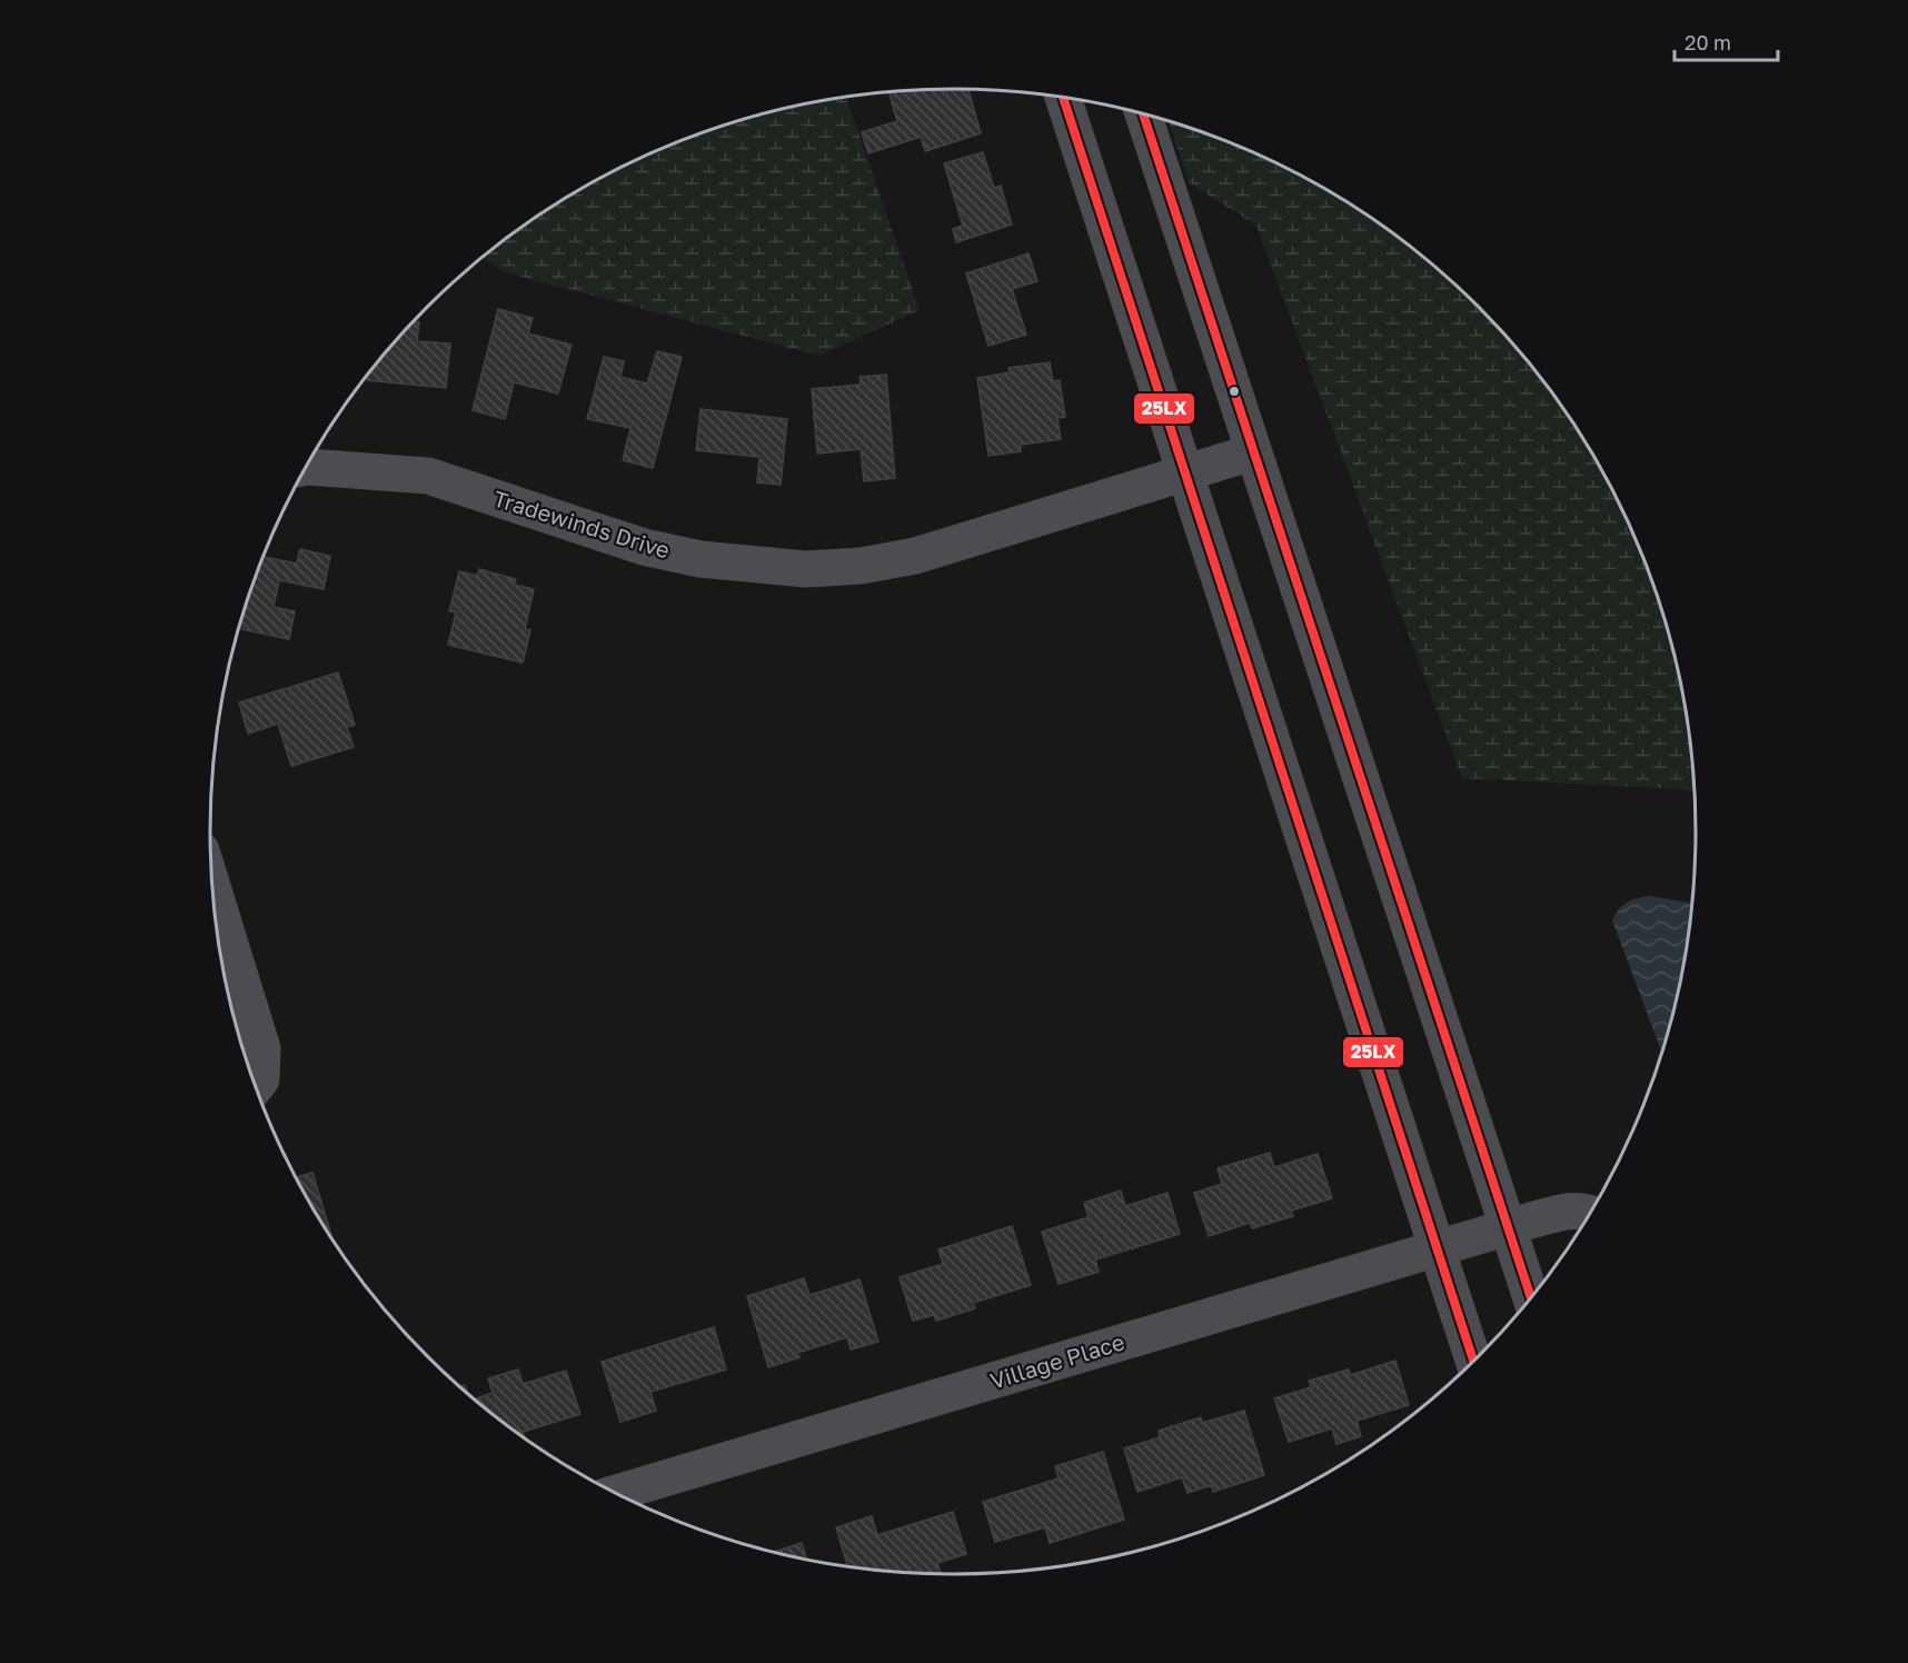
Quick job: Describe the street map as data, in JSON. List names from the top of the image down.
{
  "streets": {
    "street": ["Tradewinds Drive", "Village Place"]
  },
  "lines": ["transit line 25LX"],
  "scale_bar": "20 m"
}
